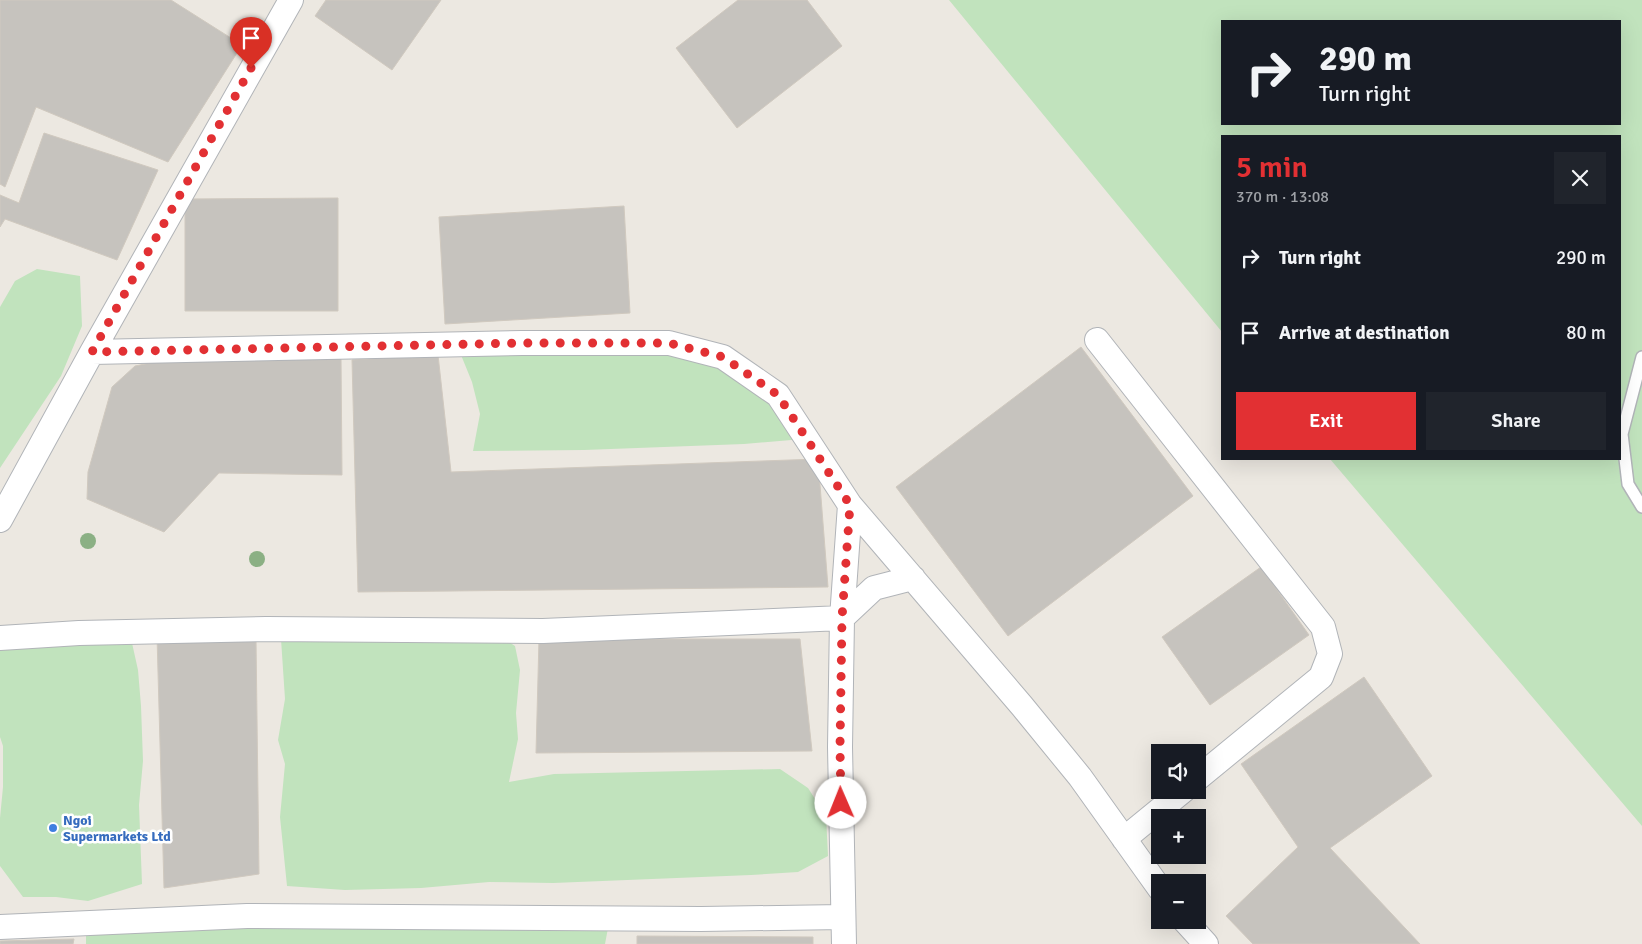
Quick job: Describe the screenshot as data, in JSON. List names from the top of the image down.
{
  "places": ["Ngoi Supermarkets Ltd"],
  "page": {
    "turn": ["290 m", "Turn right"],
    "heading": ["5 min", "370 m · 13:08"],
    "list": [
      {
        "name": "Turn right",
        "value": "290 m"
      },
      {
        "name": "Arrive at destination",
        "value": "80 m"
      }
    ],
    "buttons": ["Exit", "Share"],
    "map_buttons": ["+", "−"]
  }
}
